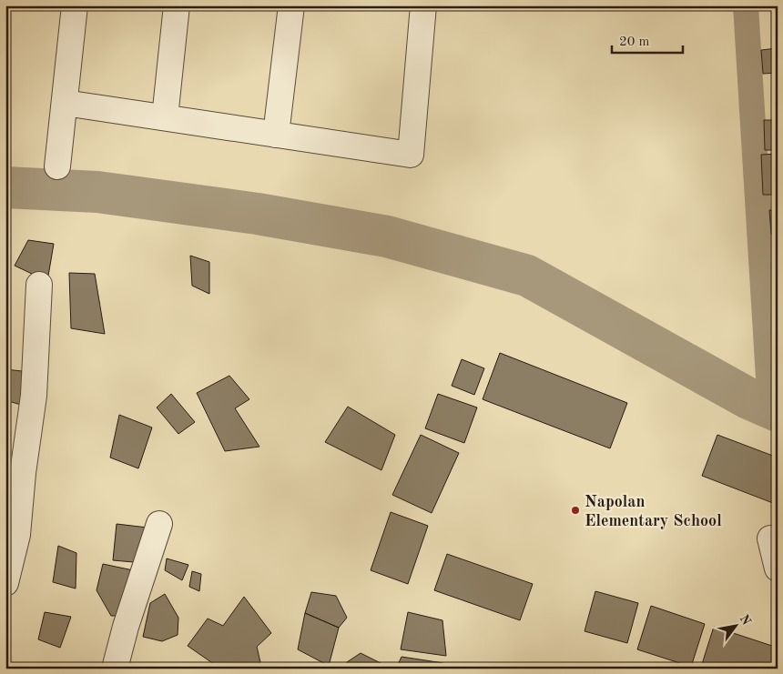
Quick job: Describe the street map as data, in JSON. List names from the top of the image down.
{
  "places": ["Napolan Elementary School"],
  "scale_bar": "20 m",
  "north": "top right"
}
